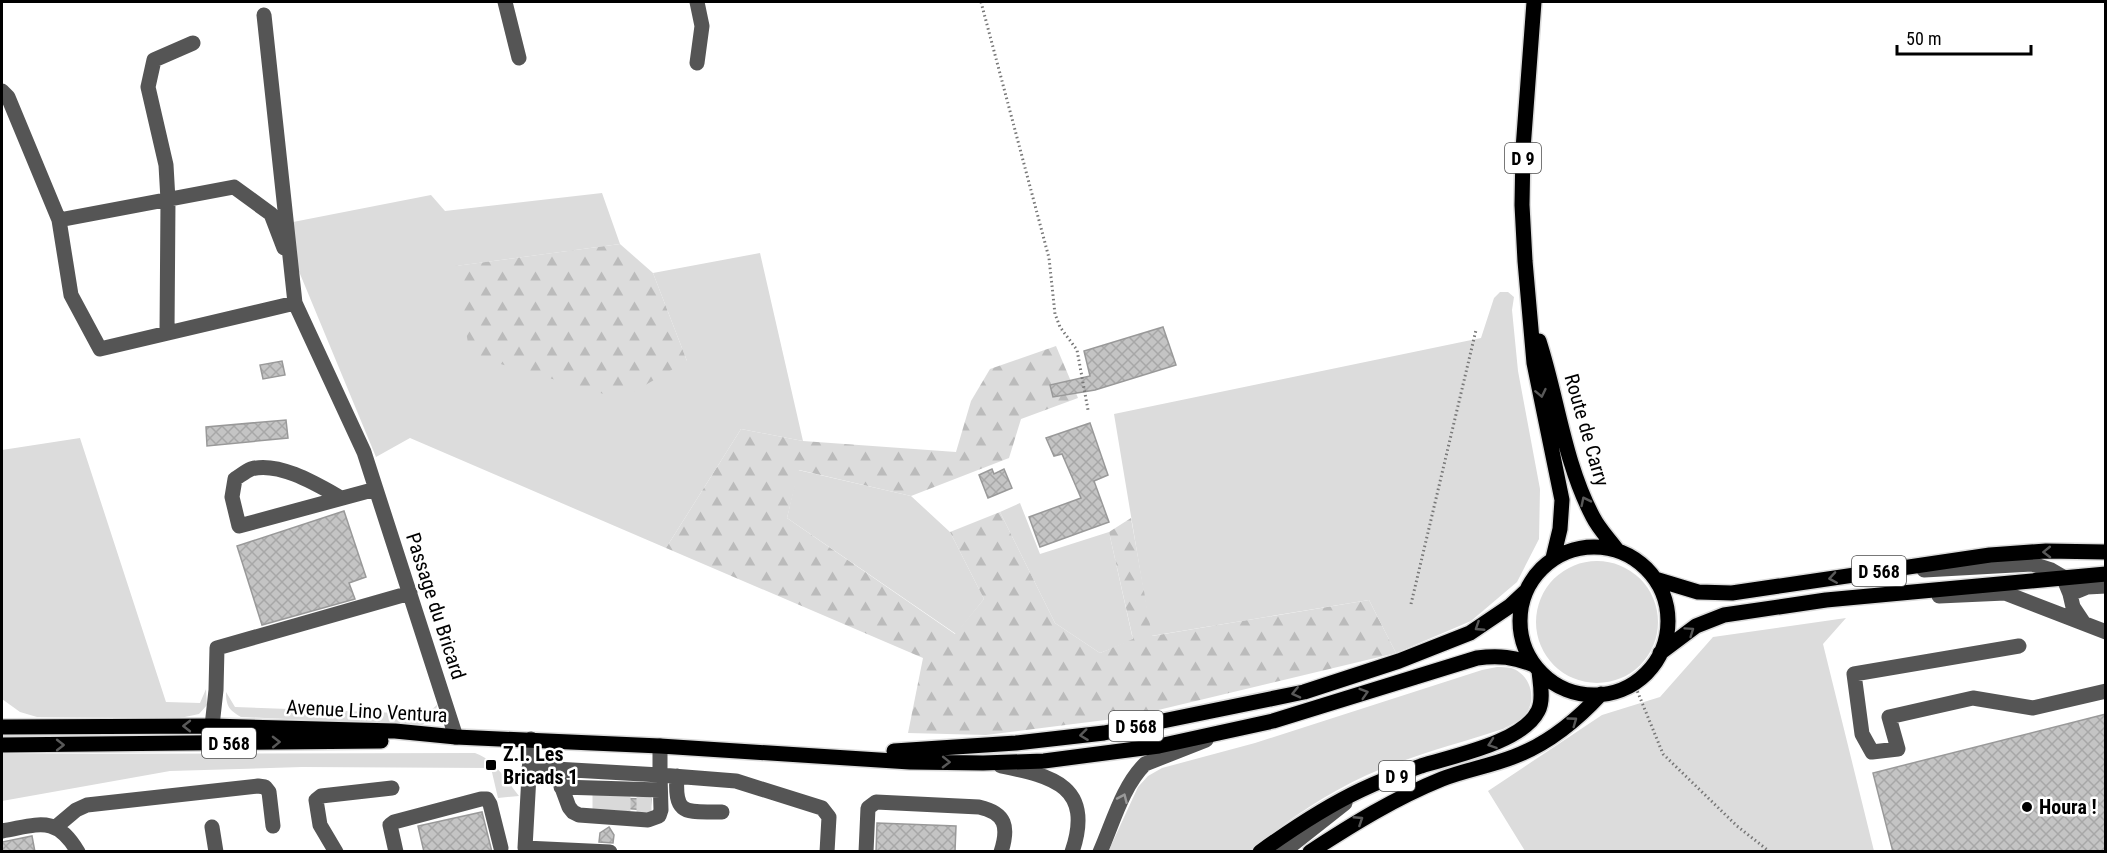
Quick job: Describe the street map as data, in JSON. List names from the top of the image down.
{
  "streets": {
    "main road": [
      "D 9",
      "Route de Carry",
      "D 568",
      "Avenue Lino Ventura"
    ],
    "street": ["Passage du Bricard"]
  },
  "crossings": [
    ["D 9", "Route de Carry"],
    ["D 9", "D 568"],
    ["Route de Carry", "D 568"],
    ["D 568", "Passage du Bricard"],
    ["D 568", "Avenue Lino Ventura"],
    ["Passage du Bricard", "Avenue Lino Ventura"]
  ],
  "places": {
    "transit": ["Z.I. Les Bricads 1"],
    "other": ["Houra !"]
  },
  "scale_bar": "50 m"
}
